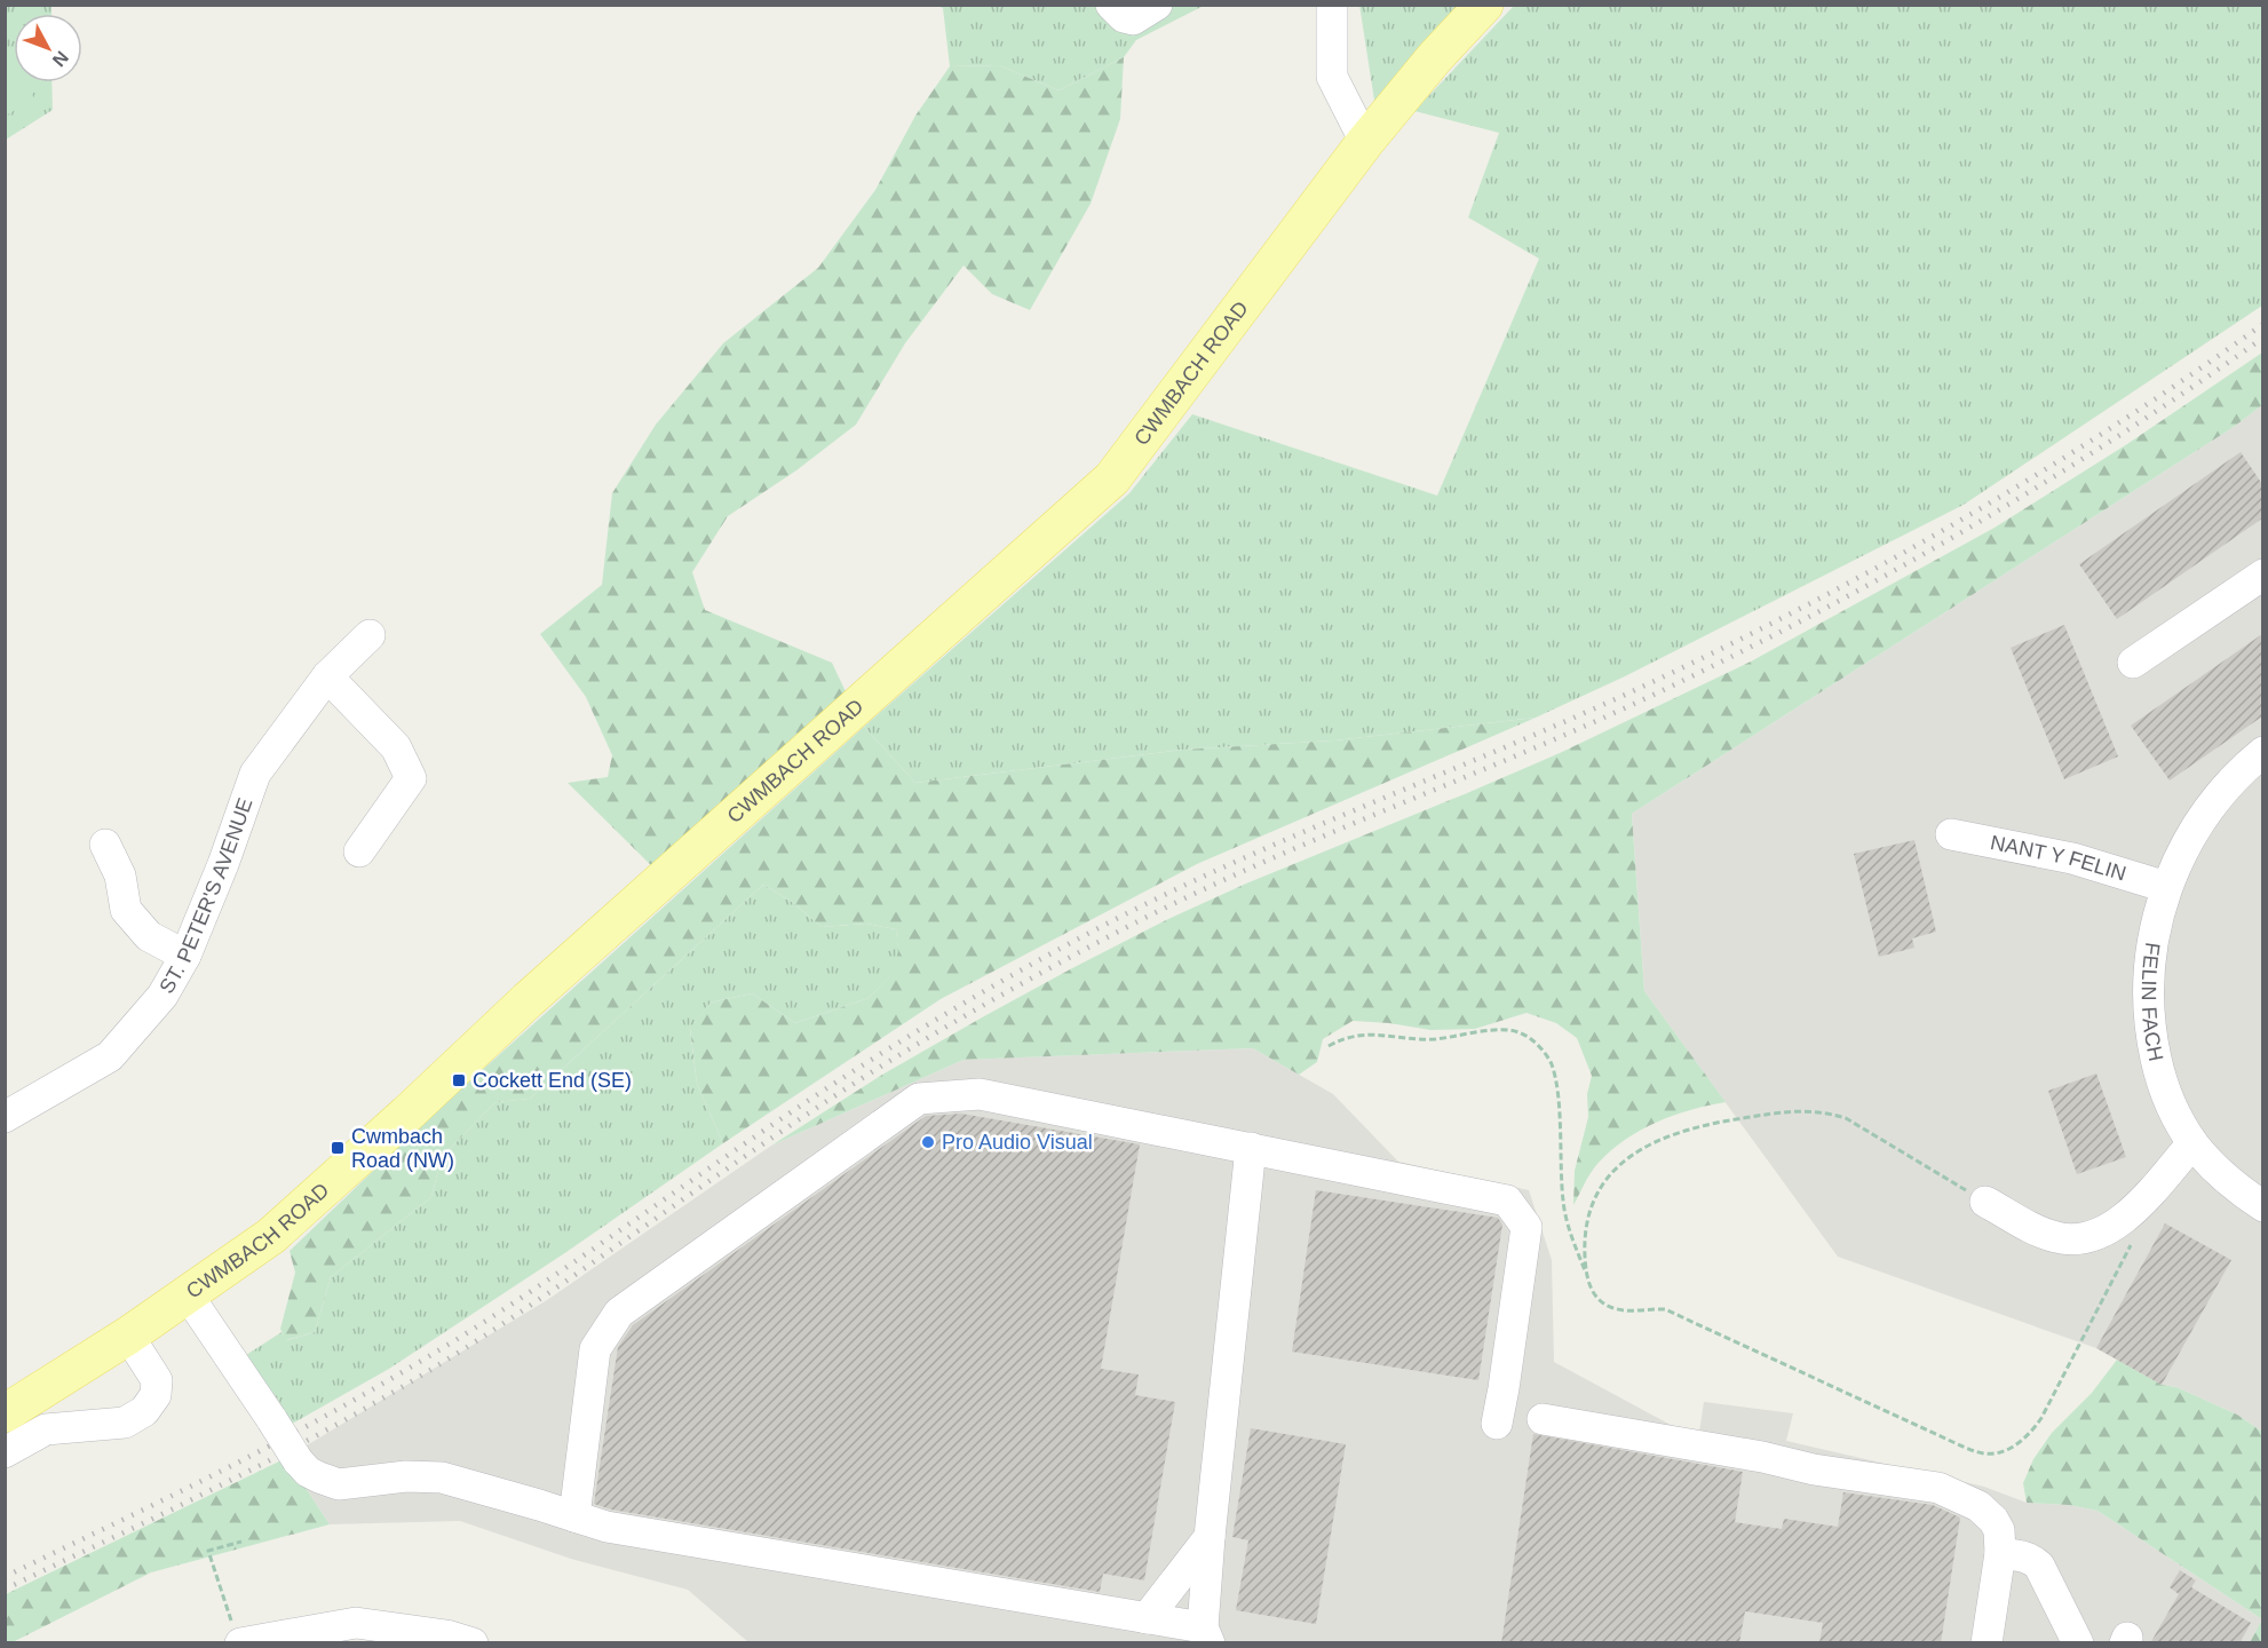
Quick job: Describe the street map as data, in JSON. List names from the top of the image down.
{
  "streets": {
    "main road": ["CWMBACH ROAD"],
    "street": ["NANT Y FELIN", "ST. PETER'S AVENUE", "FELIN FACH"]
  },
  "crossings": [
    ["NANT Y FELIN", "FELIN FACH"]
  ],
  "places": {
    "transit": ["Cockett End (SE)", "Cwmbach Road (NW)"],
    "other": ["Pro Audio Visual"]
  },
  "north": "bottom right"
}
